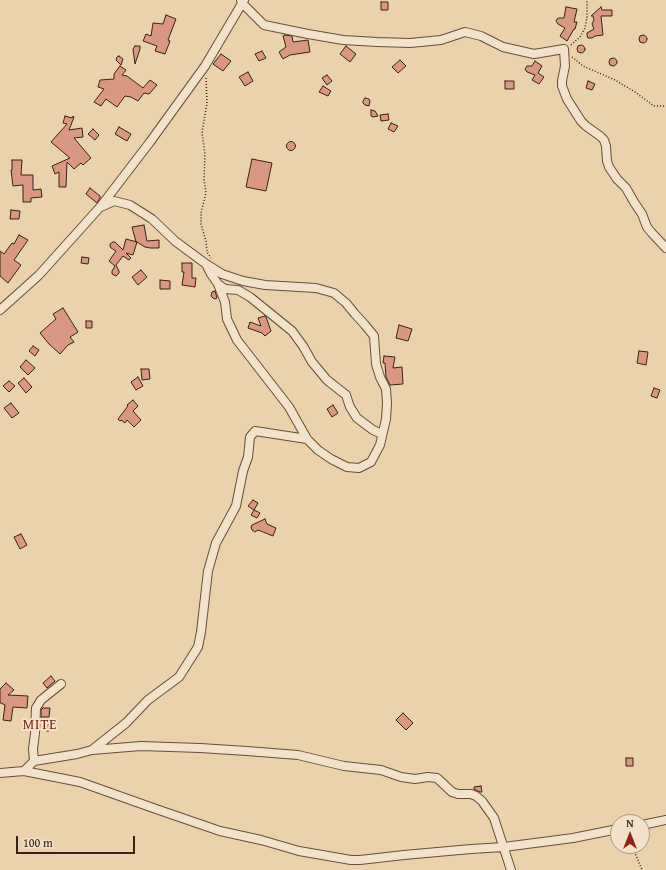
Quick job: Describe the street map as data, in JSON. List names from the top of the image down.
{
  "districts": ["MITE"],
  "scale_bar": "100 m",
  "north": "top"
}
